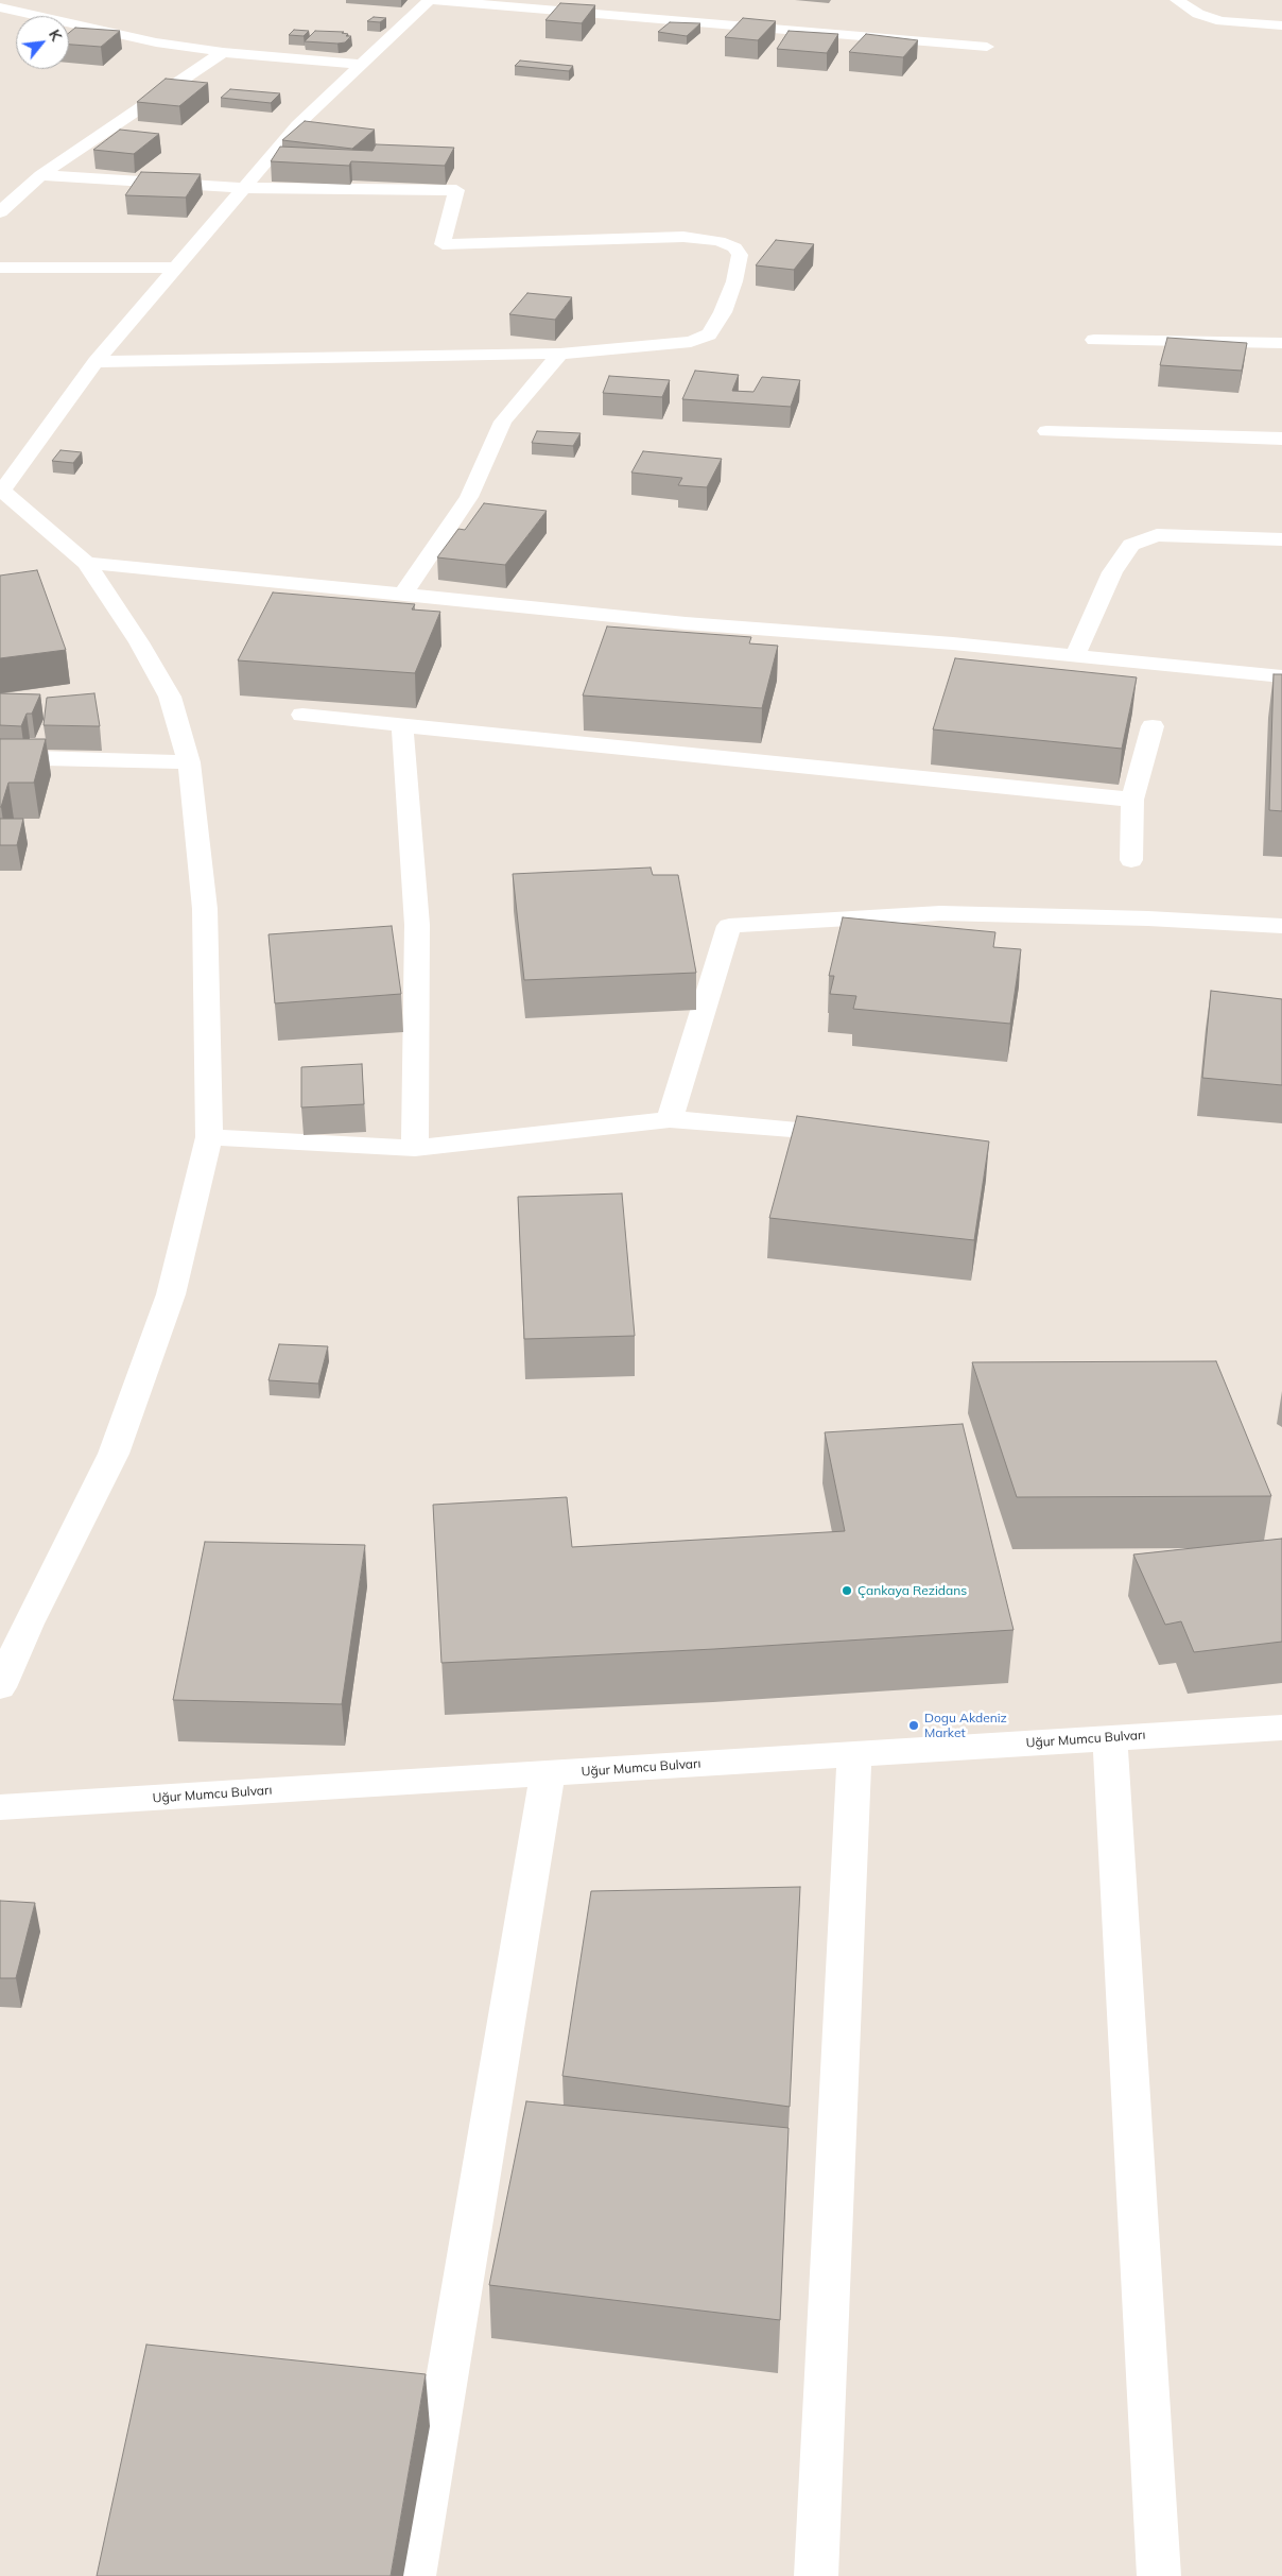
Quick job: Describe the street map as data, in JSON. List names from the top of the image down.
{
  "streets": {
    "street": ["Uğur Mumcu Bulvarı"]
  },
  "places": ["Çankaya Rezidans", "Dogu Akdeniz Market"],
  "north": "top right"
}
